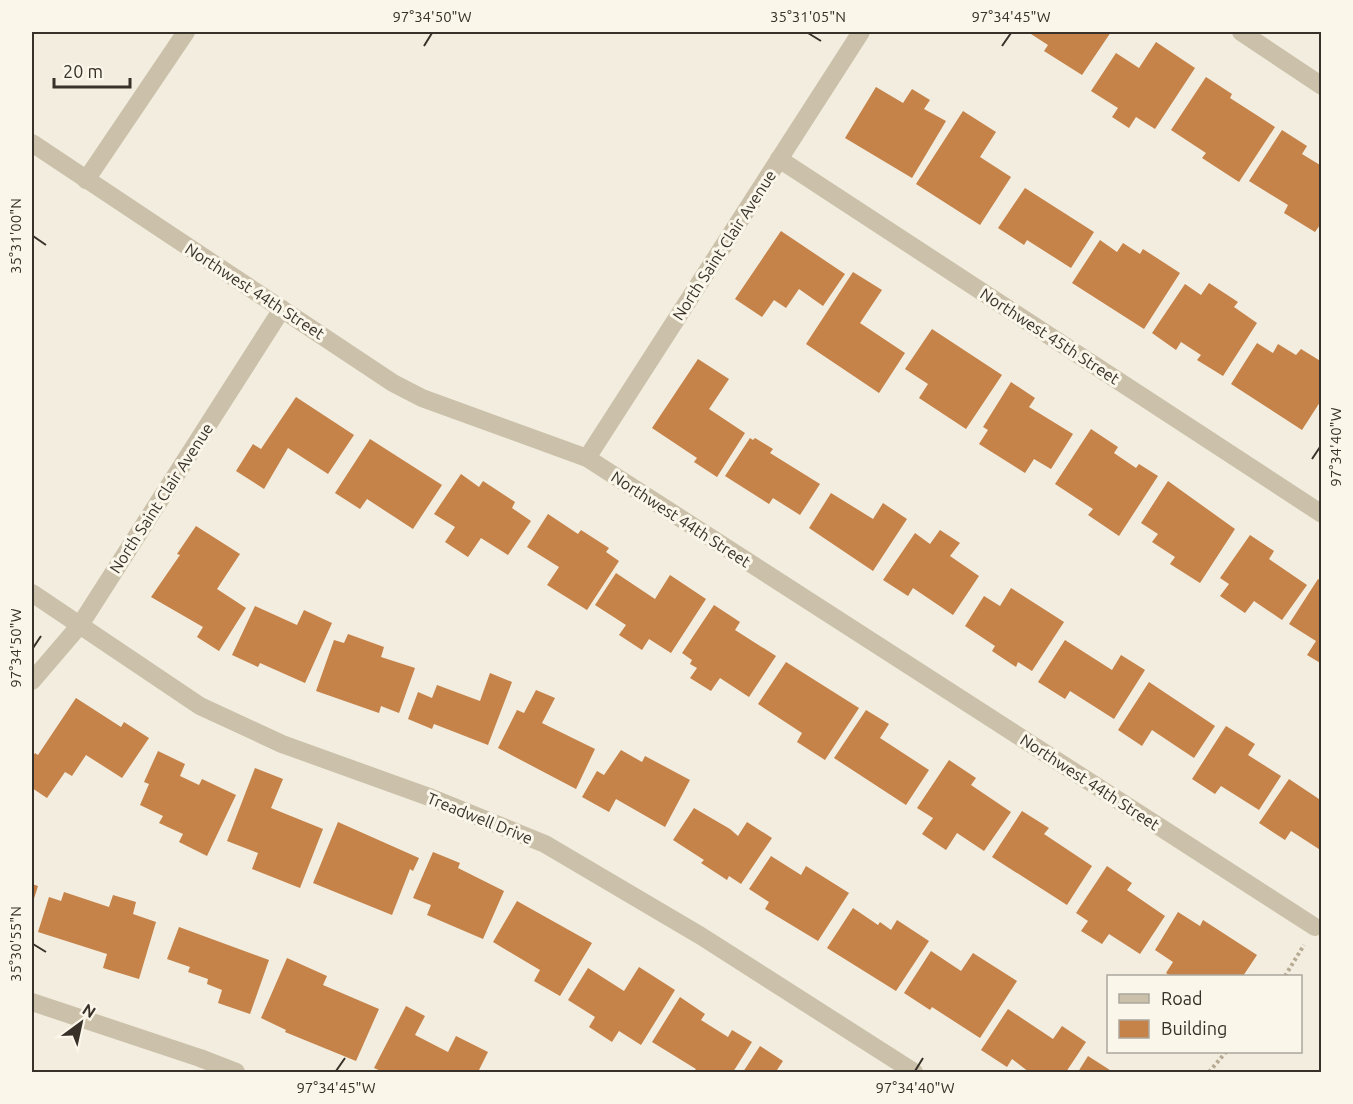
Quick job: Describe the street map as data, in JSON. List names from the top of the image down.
{
  "streets": {
    "street": [
      "North Saint Clair Avenue",
      "Northwest 44th Street",
      "Northwest 45th Street",
      "Treadwell Drive"
    ]
  },
  "crossings": [
    ["North Saint Clair Avenue", "Northwest 44th Street"],
    ["North Saint Clair Avenue", "Northwest 45th Street"],
    ["North Saint Clair Avenue", "Treadwell Drive"]
  ],
  "legend": ["Road", "Building"],
  "scale_bar": "20 m",
  "north": "top right",
  "coordinates": [
    "97°34'50\"W",
    "35°31'05\"N",
    "97°34'45\"W",
    "35°31'00\"N",
    "97°34'40\"W",
    "35°30'55\"N"
  ]
}
